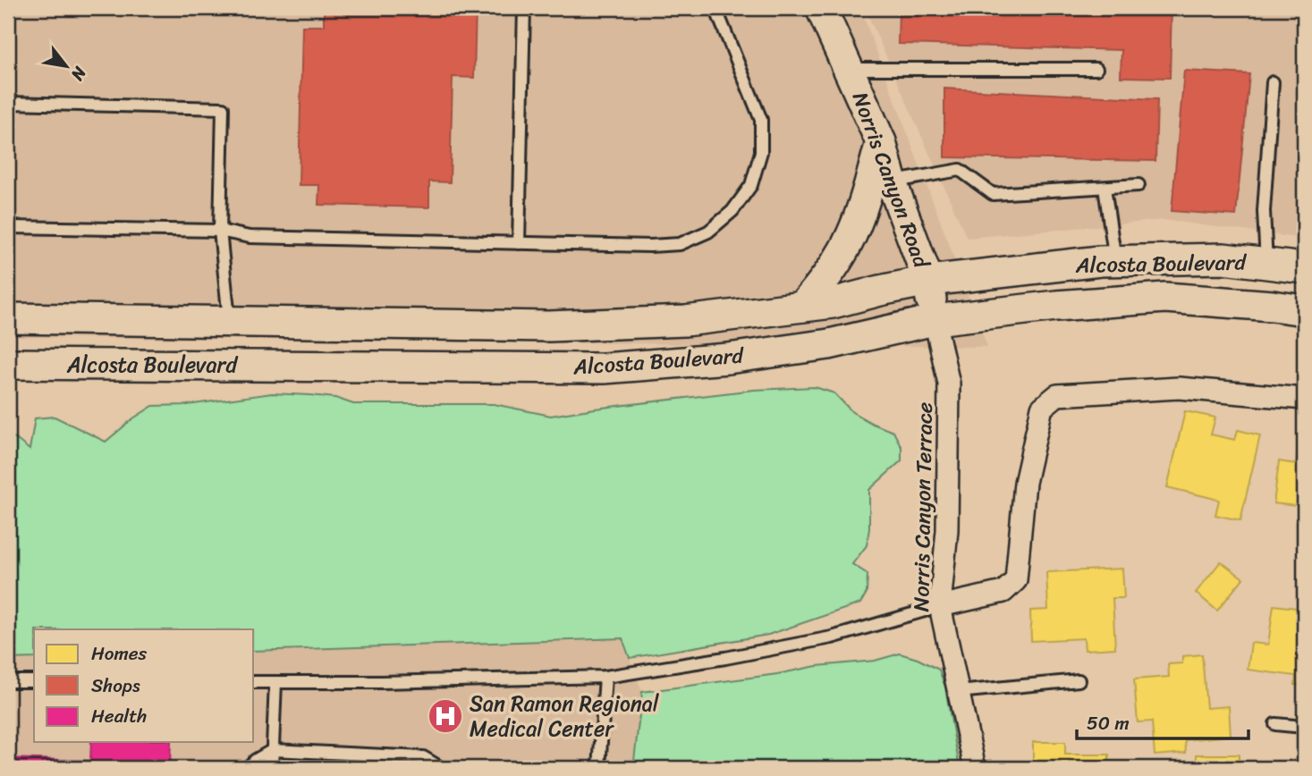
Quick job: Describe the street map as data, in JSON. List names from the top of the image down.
{
  "streets": {
    "main road": ["Norris Canyon Road", "Alcosta Boulevard"],
    "street": ["Norris Canyon Terrace"]
  },
  "crossings": [
    ["Norris Canyon Road", "Alcosta Boulevard"],
    ["Norris Canyon Road", "Norris Canyon Terrace"],
    ["Alcosta Boulevard", "Norris Canyon Terrace"]
  ],
  "places": {
    "hospital": ["San Ramon Regional Medical Center"]
  },
  "legend": ["Homes", "Shops", "Health"],
  "scale_bar": "50 m",
  "north": "bottom right"
}
